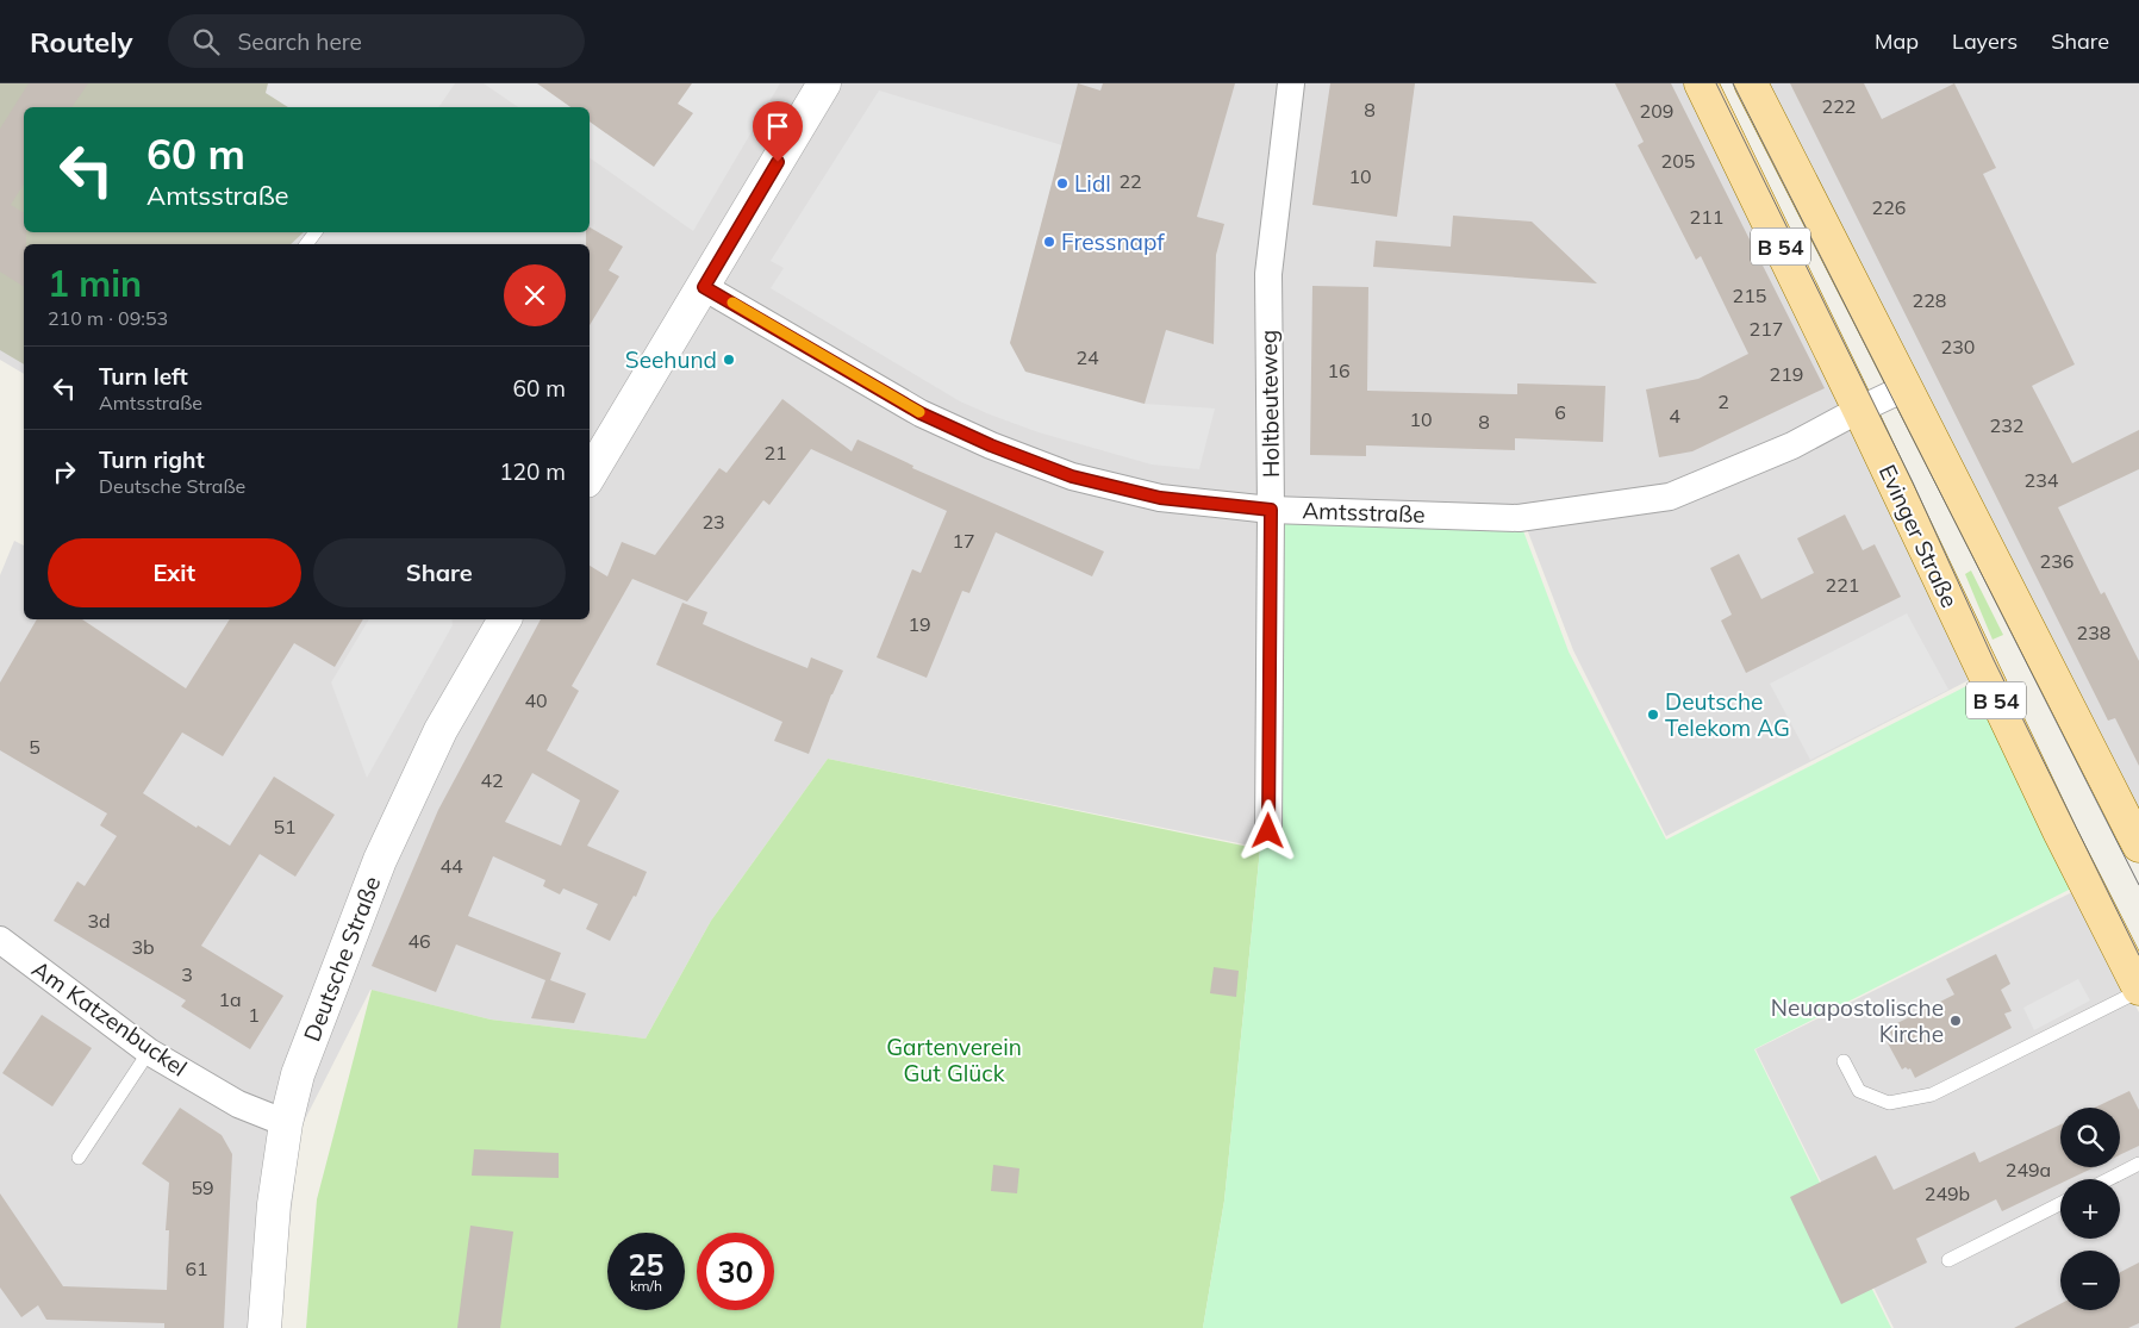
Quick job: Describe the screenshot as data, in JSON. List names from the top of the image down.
{
  "streets": {
    "main road": ["B 54", "Evinger Straße"],
    "street": [
      "Holtbeuteweg",
      "Amtsstraße",
      "Deutsche Straße",
      "Am Katzenbuckel"
    ]
  },
  "crossings": [
    ["B 54", "Amtsstraße"],
    ["Holtbeuteweg", "Amtsstraße"],
    ["Amtsstraße", "Evinger Straße"],
    ["Deutsche Straße", "Am Katzenbuckel"]
  ],
  "parks": ["Gartenverein Gut Glück"],
  "places": [
    "Lidl",
    "Fressnapf",
    "Seehund",
    "Deutsche Telekom AG",
    "Neuapostolische Kirche"
  ],
  "house_numbers": [
    "222",
    "8",
    "209",
    "205",
    "10",
    "22",
    "226",
    "211",
    "215",
    "228",
    "217",
    "230",
    "24",
    "16",
    "219",
    "2",
    "6",
    "4",
    "10",
    "8",
    "232",
    "21",
    "234",
    "23",
    "17",
    "236",
    "221",
    "19",
    "238",
    "40",
    "5",
    "42",
    "51",
    "44",
    "3d",
    "46",
    "3b",
    "3",
    "1a",
    "1",
    "249a",
    "59",
    "249b",
    "61"
  ],
  "page": {
    "header": "Routely",
    "search": "Search here",
    "nav": ["Map", "Layers", "Share"],
    "turn": ["60 m", "Amtsstraße"],
    "heading": ["1 min", "210 m · 09:53"],
    "list": [
      {
        "name": "Turn left",
        "note": "Amtsstraße",
        "value": "60 m"
      },
      {
        "name": "Turn right",
        "note": "Deutsche Straße",
        "value": "120 m"
      }
    ],
    "buttons": ["Exit", "Share"],
    "map_buttons": ["+", "−"],
    "speed": "25 km/h",
    "limit": "30"
  }
}
